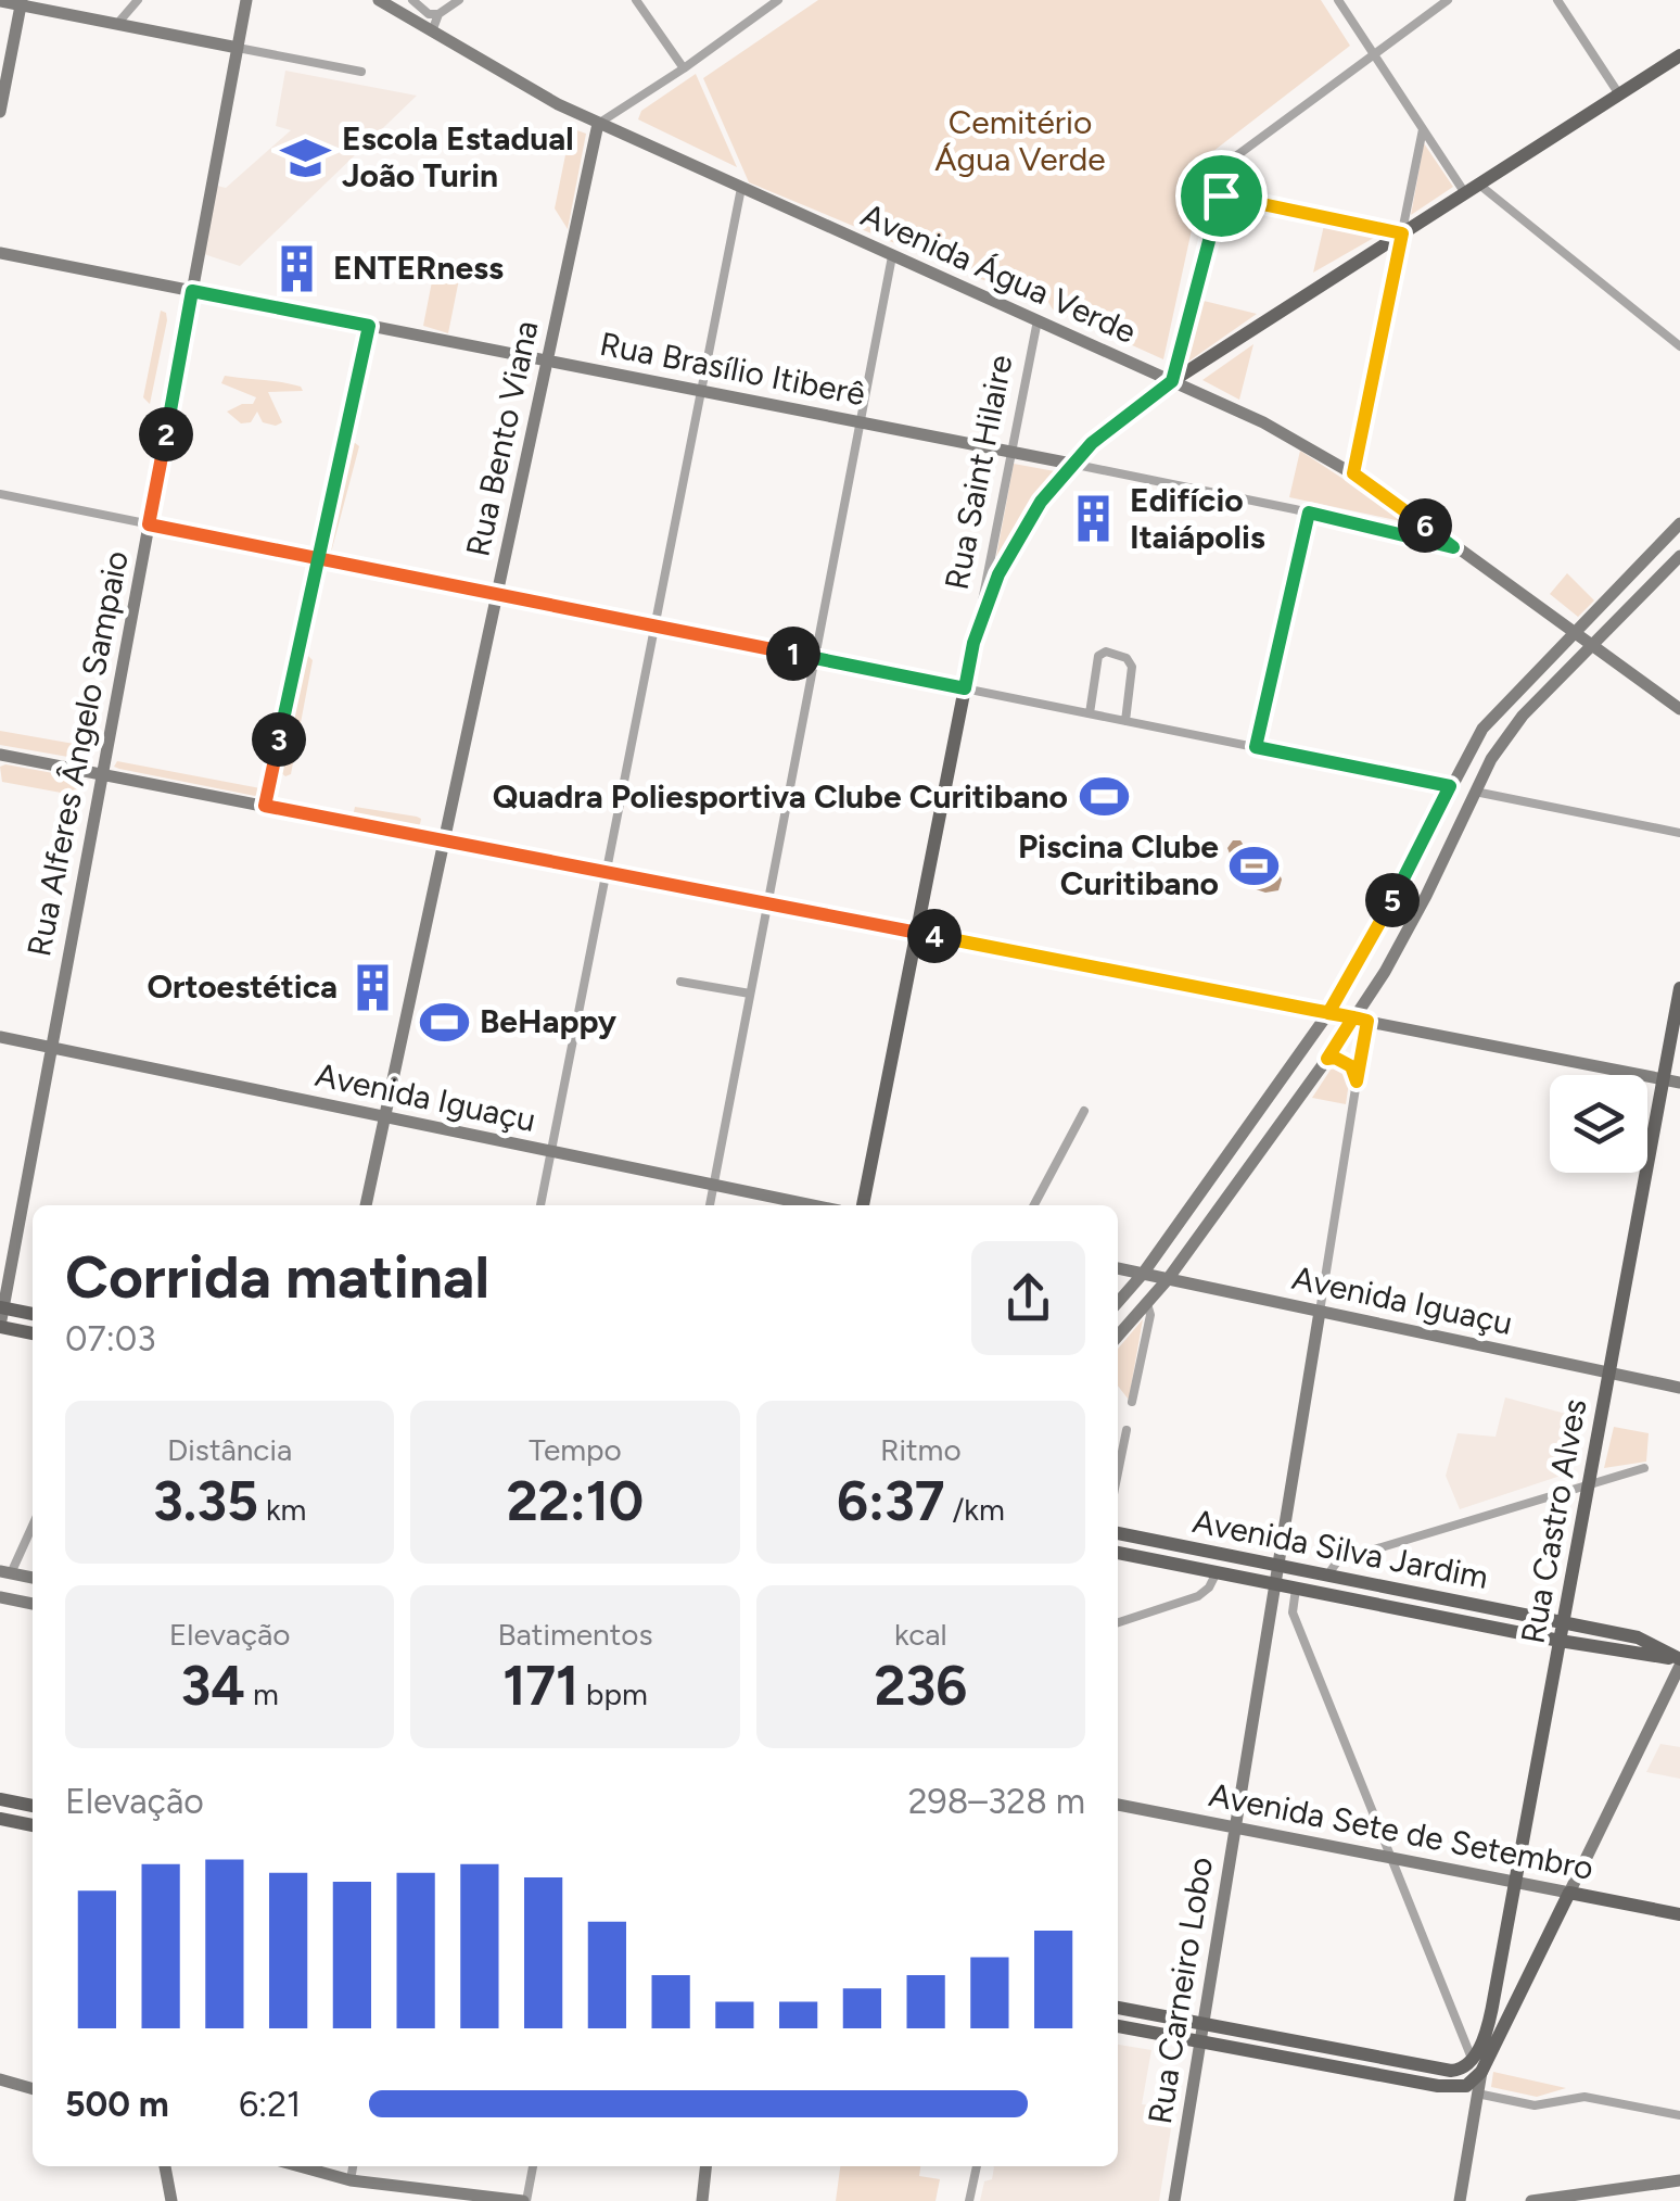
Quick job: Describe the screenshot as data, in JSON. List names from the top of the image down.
{
  "streets": {
    "main road": [
      "Avenida Água Verde",
      "Rua Brasílio Itiberê",
      "Rua Bento Viana",
      "Rua Saint Hilaire",
      "Rua Alferes Ângelo Sampaio",
      "Avenida Iguaçu",
      "Rua Castro Alves",
      "Avenida Silva Jardim",
      "Avenida Sete de Setembro",
      "Rua Carneiro Lobo"
    ]
  },
  "crossings": [
    ["Avenida Água Verde", "Rua Brasílio Itiberê"],
    ["Avenida Água Verde", "Rua Bento Viana"],
    ["Avenida Água Verde", "Rua Saint Hilaire"],
    ["Rua Brasílio Itiberê", "Rua Bento Viana"],
    ["Rua Brasílio Itiberê", "Rua Saint Hilaire"],
    ["Rua Brasílio Itiberê", "Rua Alferes Ângelo Sampaio"],
    ["Rua Bento Viana", "Avenida Iguaçu"],
    ["Rua Alferes Ângelo Sampaio", "Avenida Iguaçu"],
    ["Avenida Iguaçu", "Rua Castro Alves"],
    ["Avenida Iguaçu", "Rua Carneiro Lobo"],
    ["Rua Castro Alves", "Avenida Silva Jardim"],
    ["Rua Castro Alves", "Avenida Sete de Setembro"],
    ["Avenida Silva Jardim", "Rua Carneiro Lobo"],
    ["Avenida Sete de Setembro", "Rua Carneiro Lobo"]
  ],
  "parks": ["Cemitério Água Verde"],
  "places": {
    "school or university": ["Escola Estadual João Turin"],
    "building": ["ENTERness", "Edifício Itaiápolis", "Ortoestética"],
    "sports": ["Quadra Poliesportiva Clube Curitibano", "Piscina Clube Curitibano", "BeHappy"]
  },
  "page": {
    "pins": [
      "2",
      "6",
      "1",
      "3",
      "5",
      "4"
    ],
    "heading": ["Corrida matinal", "07:03"],
    "stats": [
      ["Distância", "3.35 km"],
      ["Tempo", "22:10"],
      ["Ritmo", "6:37 /km"],
      ["Elevação", "34 m"],
      ["Batimentos", "171 bpm"],
      ["kcal", "236"]
    ],
    "chart": ["Elevação", "298–328 m"],
    "list": [
      {
        "name": "500 m",
        "note": "6:21"
      }
    ]
  }
}
